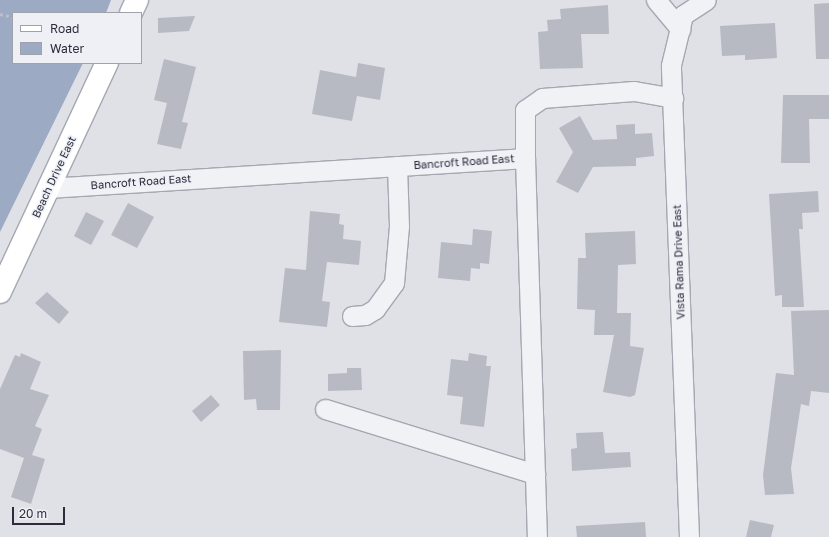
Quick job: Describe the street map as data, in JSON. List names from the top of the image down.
{
  "streets": {
    "main road": ["Beach Drive East"],
    "street": ["Bancroft Road East", "Vista Rama Drive East"]
  },
  "crossings": [
    ["Bancroft Road East", "Beach Drive East"]
  ],
  "legend": ["Road", "Water"],
  "scale_bar": "20 m"
}
